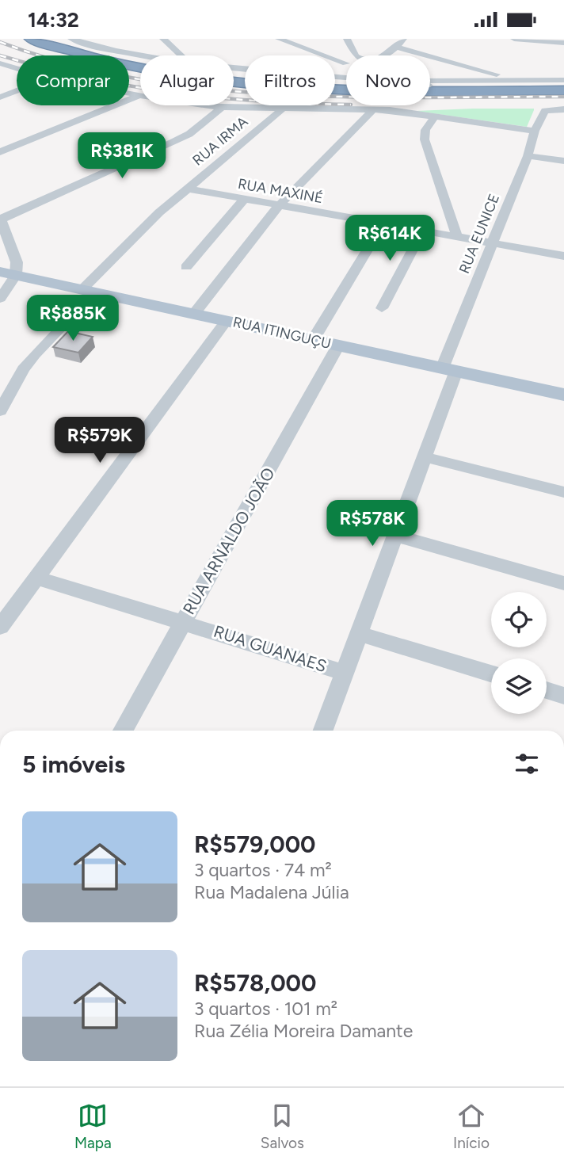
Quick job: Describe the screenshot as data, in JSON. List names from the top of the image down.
{
  "streets": {
    "main road": ["RUA ITINGUÇU"],
    "street": [
      "RUA IRMA",
      "RUA MAXINÉ",
      "RUA EUNICE",
      "RUA ARNALDO JOÃO",
      "RUA GUANAES"
    ]
  },
  "crossings": [
    ["RUA IRMA", "RUA MAXINÉ"],
    ["RUA IRMA", "RUA ITINGUÇU"],
    ["RUA MAXINÉ", "RUA EUNICE"],
    ["RUA EUNICE", "RUA ITINGUÇU"],
    ["RUA EUNICE", "RUA GUANAES"],
    ["RUA ITINGUÇU", "RUA ARNALDO JOÃO"],
    ["RUA ARNALDO JOÃO", "RUA GUANAES"]
  ],
  "page": {
    "status": "14:32",
    "chip": [
      "Comprar",
      "Alugar",
      "Filtros",
      "Novo"
    ],
    "price": [
      "R$381K",
      "R$614K",
      "R$885K",
      "R$579K",
      "R$578K"
    ],
    "heading": "5 imóveis",
    "list": [
      {
        "name": "R$579,000",
        "note": "3 quartos · 74 m² · Rua Madalena Júlia"
      },
      {
        "name": "R$578,000",
        "note": "3 quartos · 101 m² · Rua Zélia Moreira Damante"
      }
    ],
    "tabs": ["Mapa", "Salvos", "Início"]
  }
}
